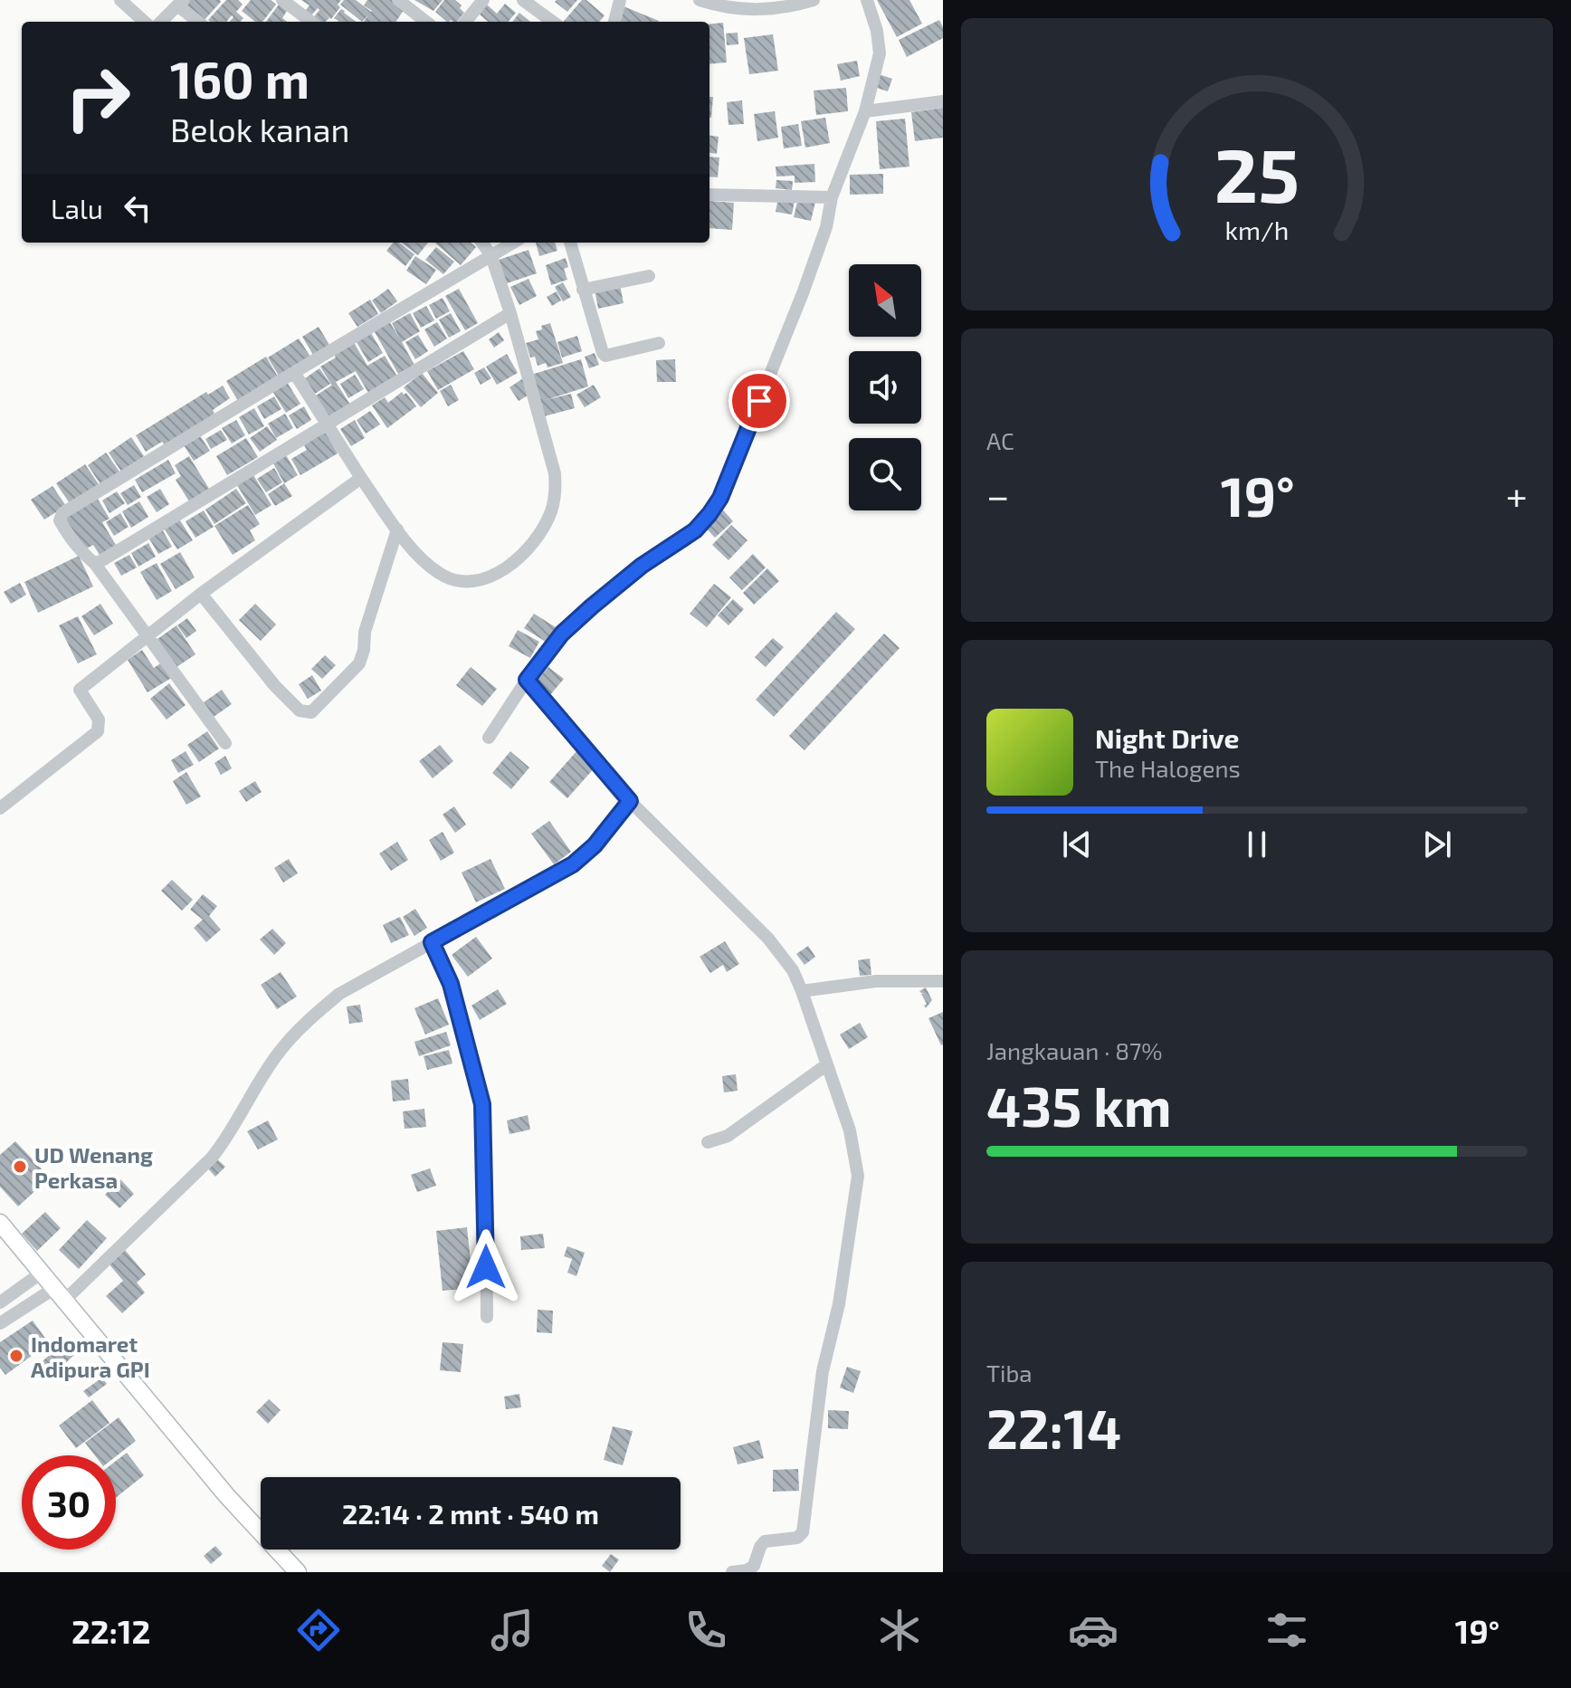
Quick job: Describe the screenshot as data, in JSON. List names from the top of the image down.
{
  "places": ["UD Wenang Perkasa", "Indomaret Adipura GPI"],
  "north": "top left",
  "page": {
    "turn": ["160 m", "Belok kanan"],
    "then": "Lalu",
    "tile": [
      "AC",
      ["Jangkauan · 87%", "435 km"],
      ["Tiba", "22:14"]
    ],
    "heat": ["−", "19°", "+"],
    "song": ["Night Drive", "The Halogens"],
    "limit": "30",
    "trip": "22:14 · 2 mnt · 540 m",
    "tabs": ["22:12", "19°"],
    "gauge": ["25", "km/h"]
  }
}
